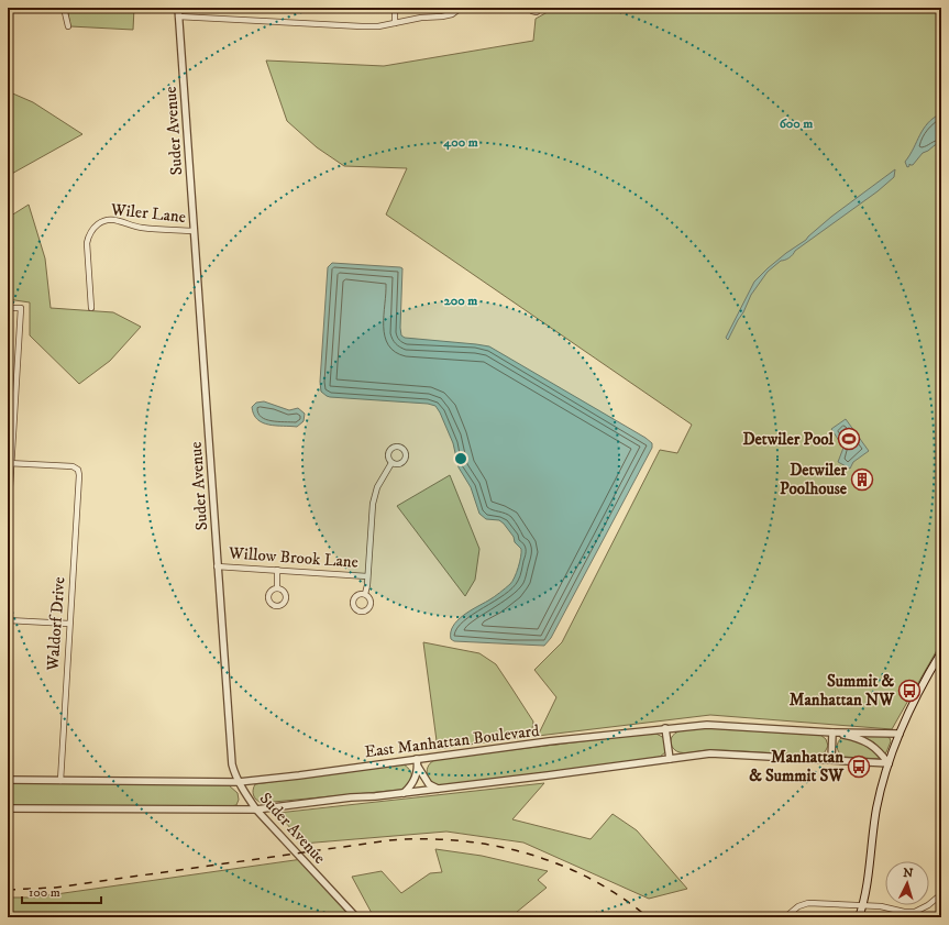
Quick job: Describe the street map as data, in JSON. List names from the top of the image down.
{
  "streets": {
    "street": [
      "Suder Avenue",
      "Wiler Lane",
      "Willow Brook Lane",
      "Waldorf Drive",
      "East Manhattan Boulevard"
    ]
  },
  "crossings": [
    ["Suder Avenue", "Wiler Lane"],
    ["Suder Avenue", "Willow Brook Lane"],
    ["Suder Avenue", "East Manhattan Boulevard"],
    ["Waldorf Drive", "East Manhattan Boulevard"]
  ],
  "places": {
    "sports": ["Detwiler Pool"],
    "building": ["Detwiler Poolhouse"],
    "bus stop": ["Summit & Manhattan NW", "Manhattan & Summit SW"]
  },
  "scale_bar": "100 m",
  "north": "top",
  "rings": ["600 m", "400 m", "200 m"]
}
